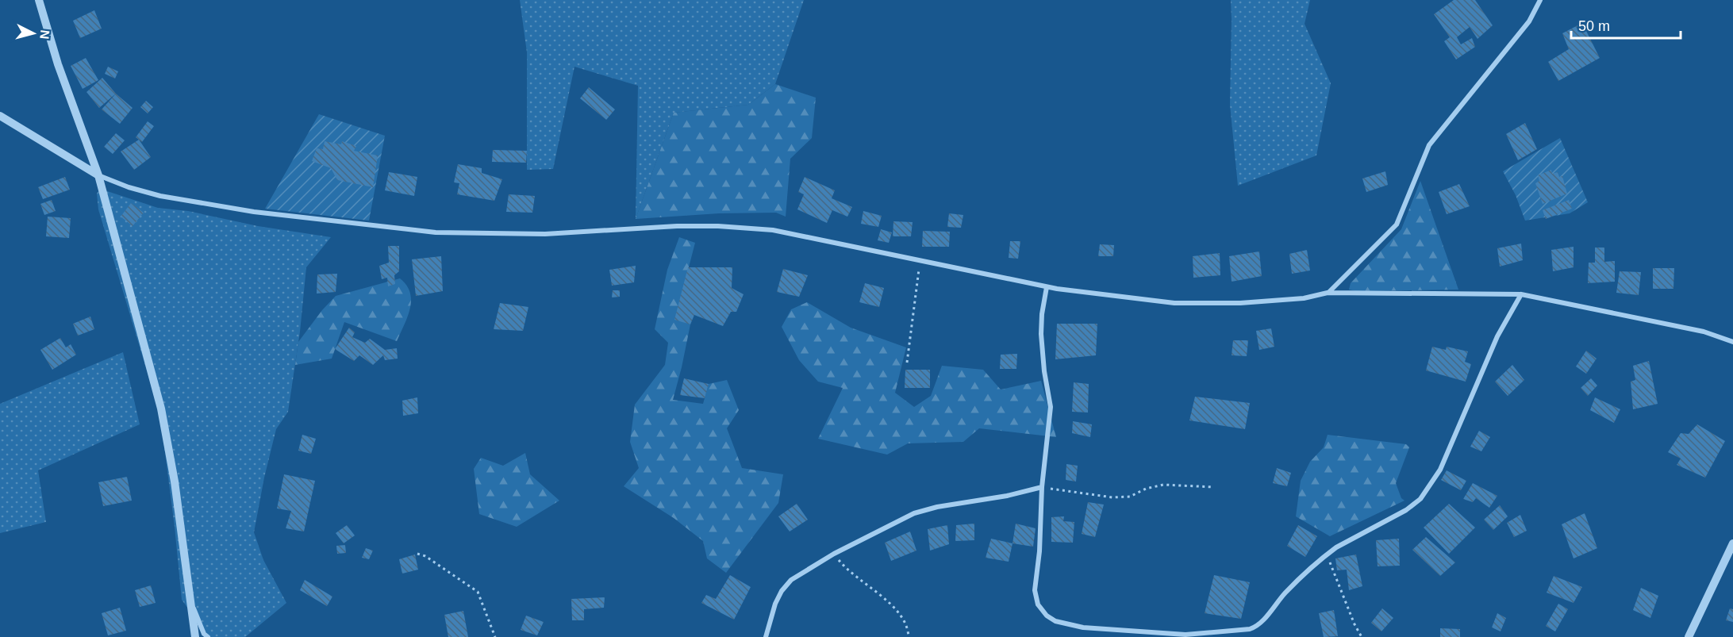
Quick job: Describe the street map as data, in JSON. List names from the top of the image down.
{
  "scale_bar": "50 m",
  "north": "right"
}
